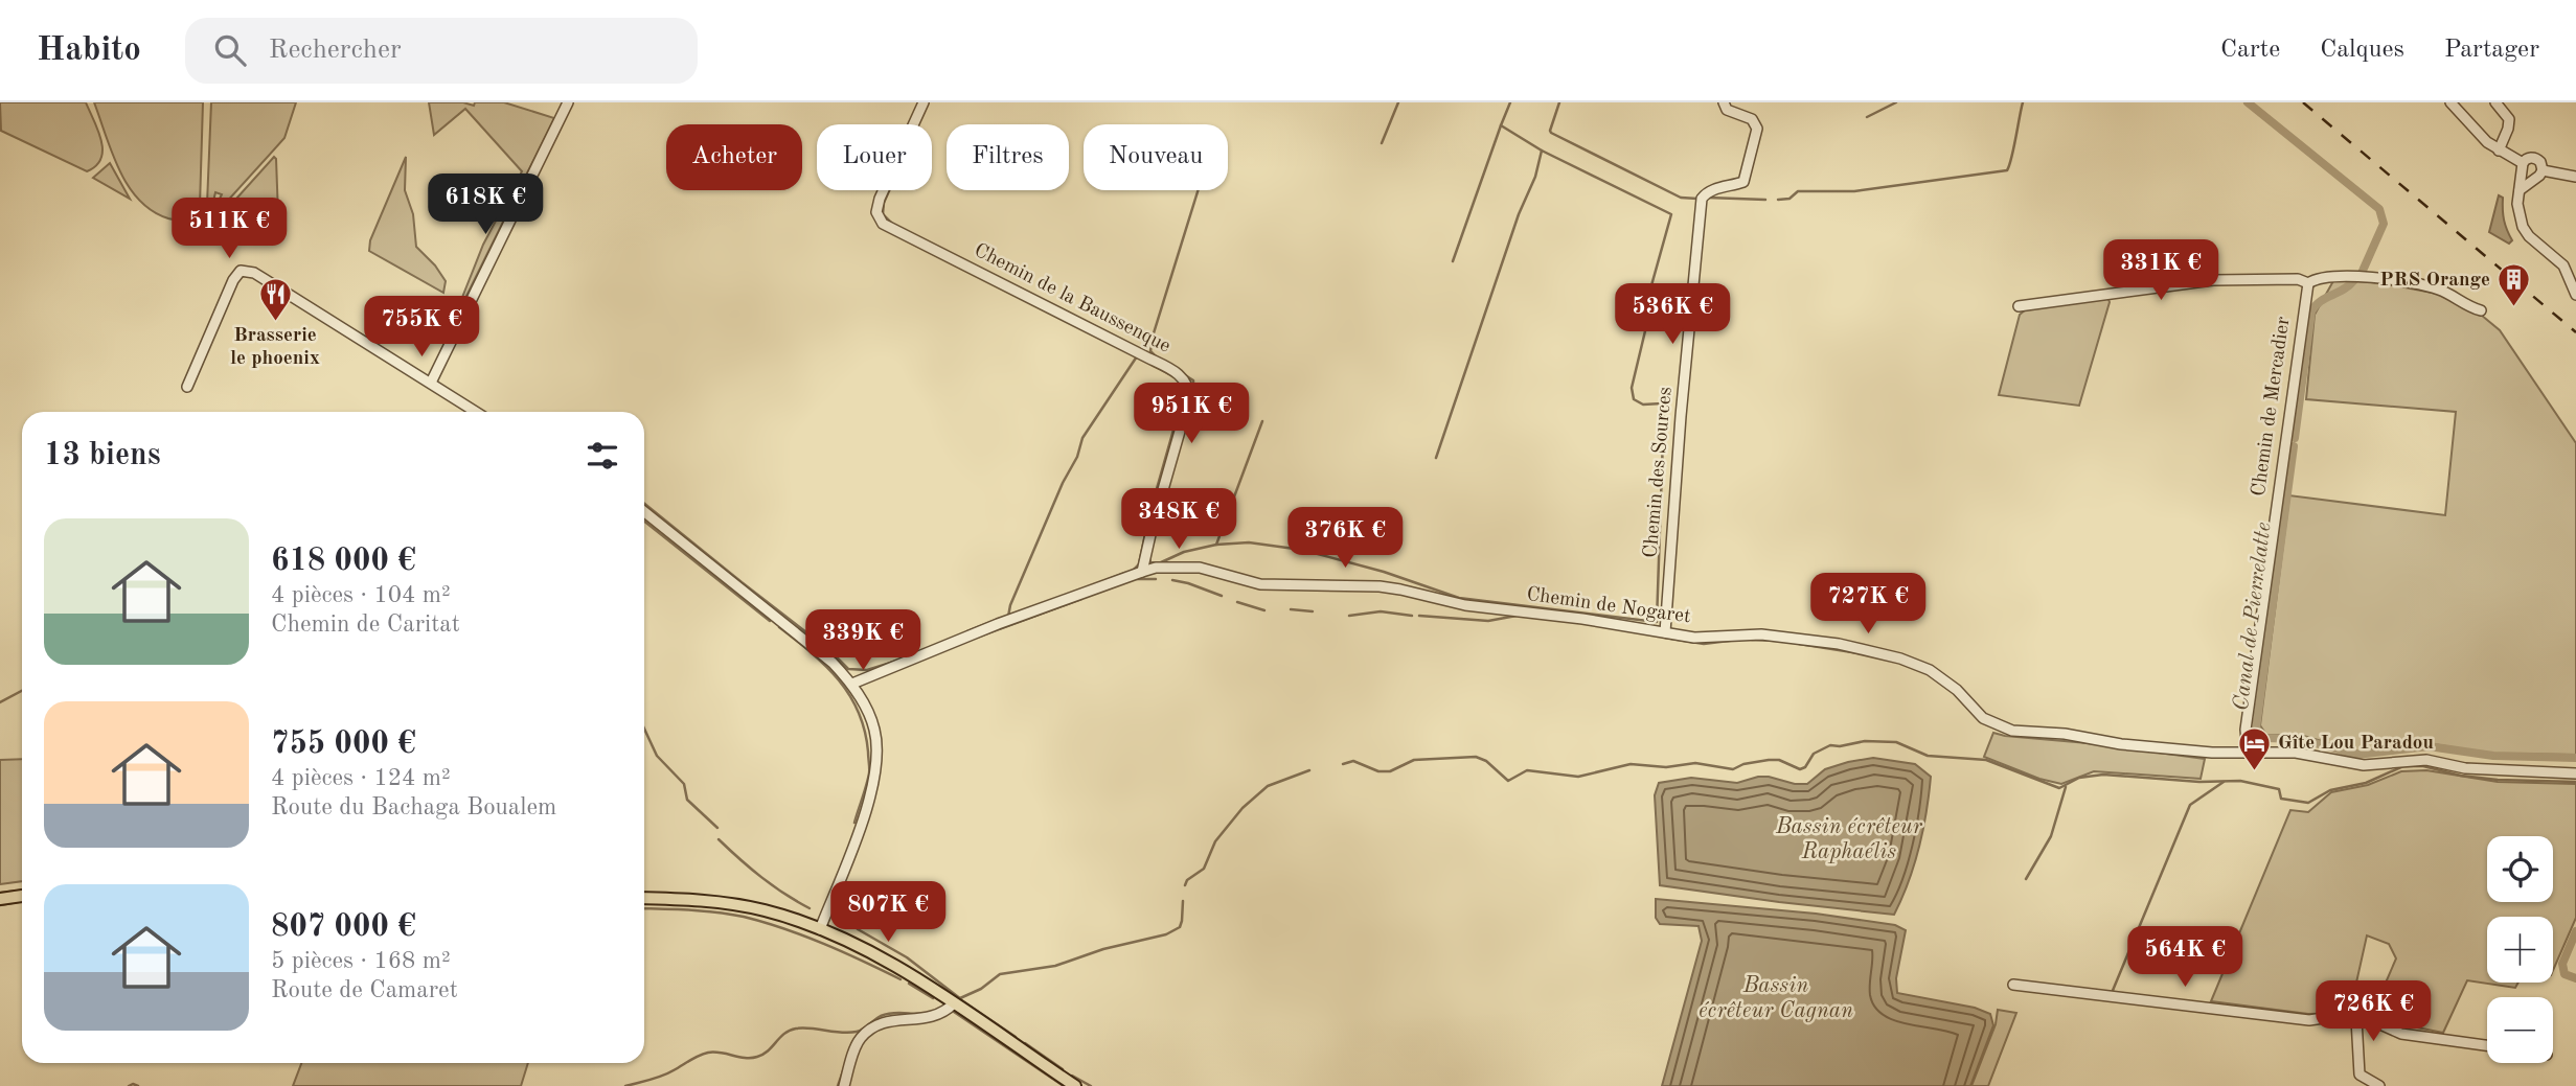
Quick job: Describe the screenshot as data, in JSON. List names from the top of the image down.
{
  "streets": {
    "street": [
      "Chemin de la Baussenque",
      "Chemin de Mercadier",
      "Chemin des Sources",
      "Chemin de Nogaret"
    ]
  },
  "crossings": [
    ["Chemin de la Baussenque", "Chemin de Nogaret"],
    ["Chemin de Mercadier", "Chemin de Nogaret"],
    ["Chemin des Sources", "Chemin de Nogaret"]
  ],
  "water": ["Canal de Pierrelatte", "Bassin écrêteur Raphaélis", "Bassin écrêteur Cagnan"],
  "places": {
    "building": ["PRS Orange"],
    "restaurant": ["Brasserie le phoenix"],
    "hotel": ["Gîte Lou Paradou"]
  },
  "page": {
    "header": "Habito",
    "search": "Rechercher",
    "nav": ["Carte", "Calques", "Partager"],
    "chip": [
      "Acheter",
      "Louer",
      "Filtres",
      "Nouveau"
    ],
    "price": [
      "618K €",
      "511K €",
      "331K €",
      "536K €",
      "755K €",
      "951K €",
      "348K €",
      "376K €",
      "727K €",
      "339K €",
      "807K €",
      "564K €",
      "726K €"
    ],
    "heading": "13 biens",
    "list": [
      {
        "name": "618 000 €",
        "note": "4 pièces · 104 m² · Chemin de Caritat"
      },
      {
        "name": "755 000 €",
        "note": "4 pièces · 124 m² · Route du Bachaga Boualem"
      },
      {
        "name": "807 000 €",
        "note": "5 pièces · 168 m² · Route de Camaret"
      }
    ],
    "map_buttons": ["+", "−"]
  }
}
